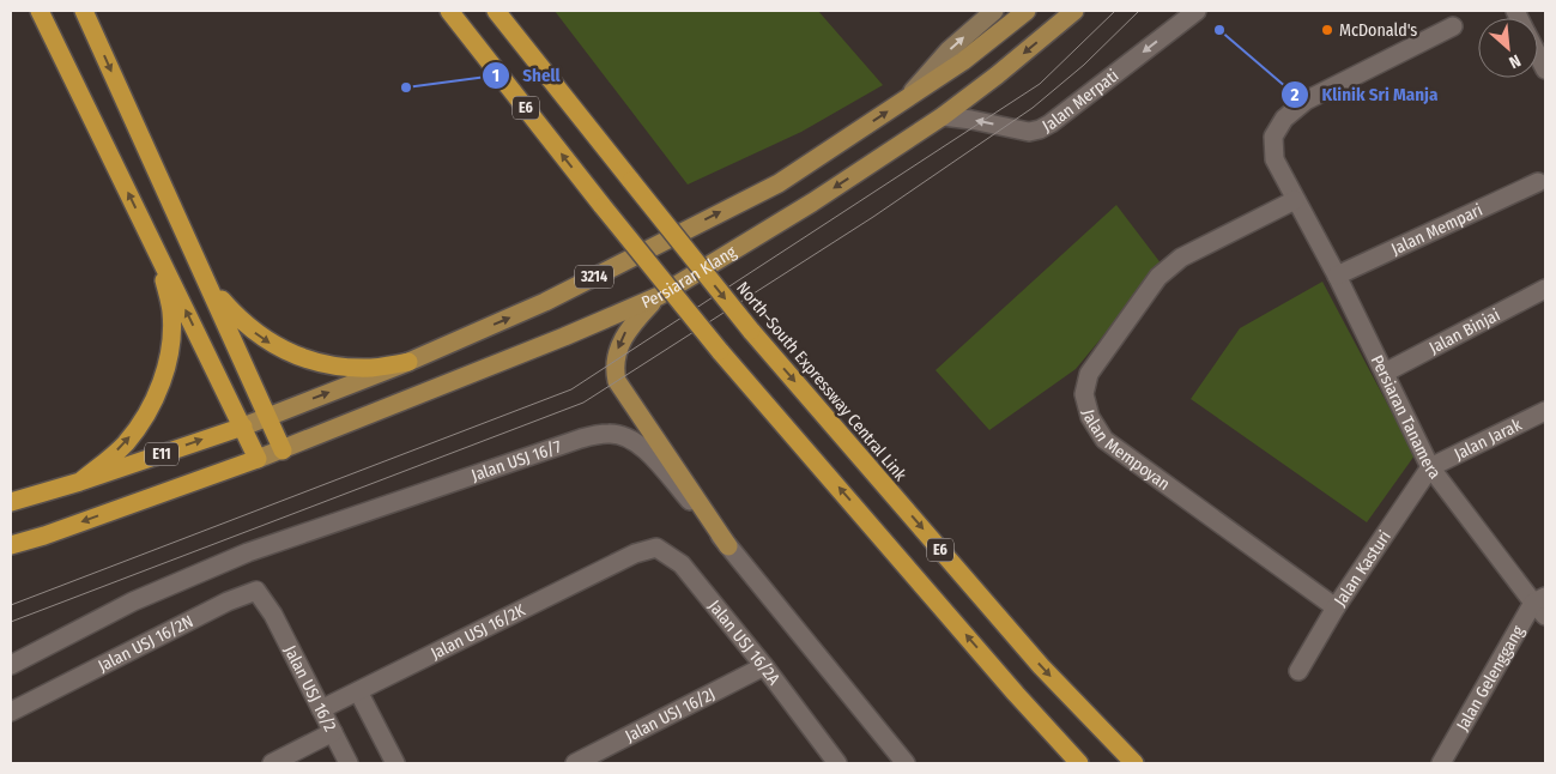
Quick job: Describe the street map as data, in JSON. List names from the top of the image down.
{
  "streets": {
    "highway": ["E6", "North–South Expressway Central Link", "E11"],
    "main road": ["Persiaran Klang", "3214"],
    "street": [
      "Jalan Merpati",
      "Jalan Mempari",
      "Jalan Binjai",
      "Persiaran Tanamera",
      "Jalan Jarak",
      "Jalan Mempoyan",
      "Jalan USJ 16/7",
      "Jalan Kasturi",
      "Jalan USJ 16/2K",
      "Jalan USJ 16/2A",
      "Jalan USJ 16/2N",
      "Jalan Gelenggang",
      "Jalan USJ 16/2",
      "Jalan USJ 16/2J"
    ]
  },
  "crossings": [
    ["Jalan Merpati", "Persiaran Klang"],
    ["Jalan Mempari", "Persiaran Tanamera"],
    ["Persiaran Klang", "E11"],
    ["3214", "E11"],
    ["Jalan Binjai", "Persiaran Tanamera"],
    ["Persiaran Tanamera", "Jalan Jarak"],
    ["Persiaran Tanamera", "Jalan Mempoyan"],
    ["Persiaran Tanamera", "Jalan Kasturi"],
    ["Persiaran Tanamera", "Jalan Gelenggang"],
    ["Jalan Jarak", "Jalan Kasturi"],
    ["Jalan Mempoyan", "Jalan Kasturi"],
    ["Jalan USJ 16/2K", "Jalan USJ 16/2A"],
    ["Jalan USJ 16/2K", "Jalan USJ 16/2"],
    ["Jalan USJ 16/2A", "Jalan USJ 16/2J"],
    ["Jalan USJ 16/2N", "Jalan USJ 16/2"]
  ],
  "one_way": ["Jalan Merpati"],
  "places": ["Klinik Sri Manja", "McDonald's", "Shell"],
  "north": "bottom right"
}
